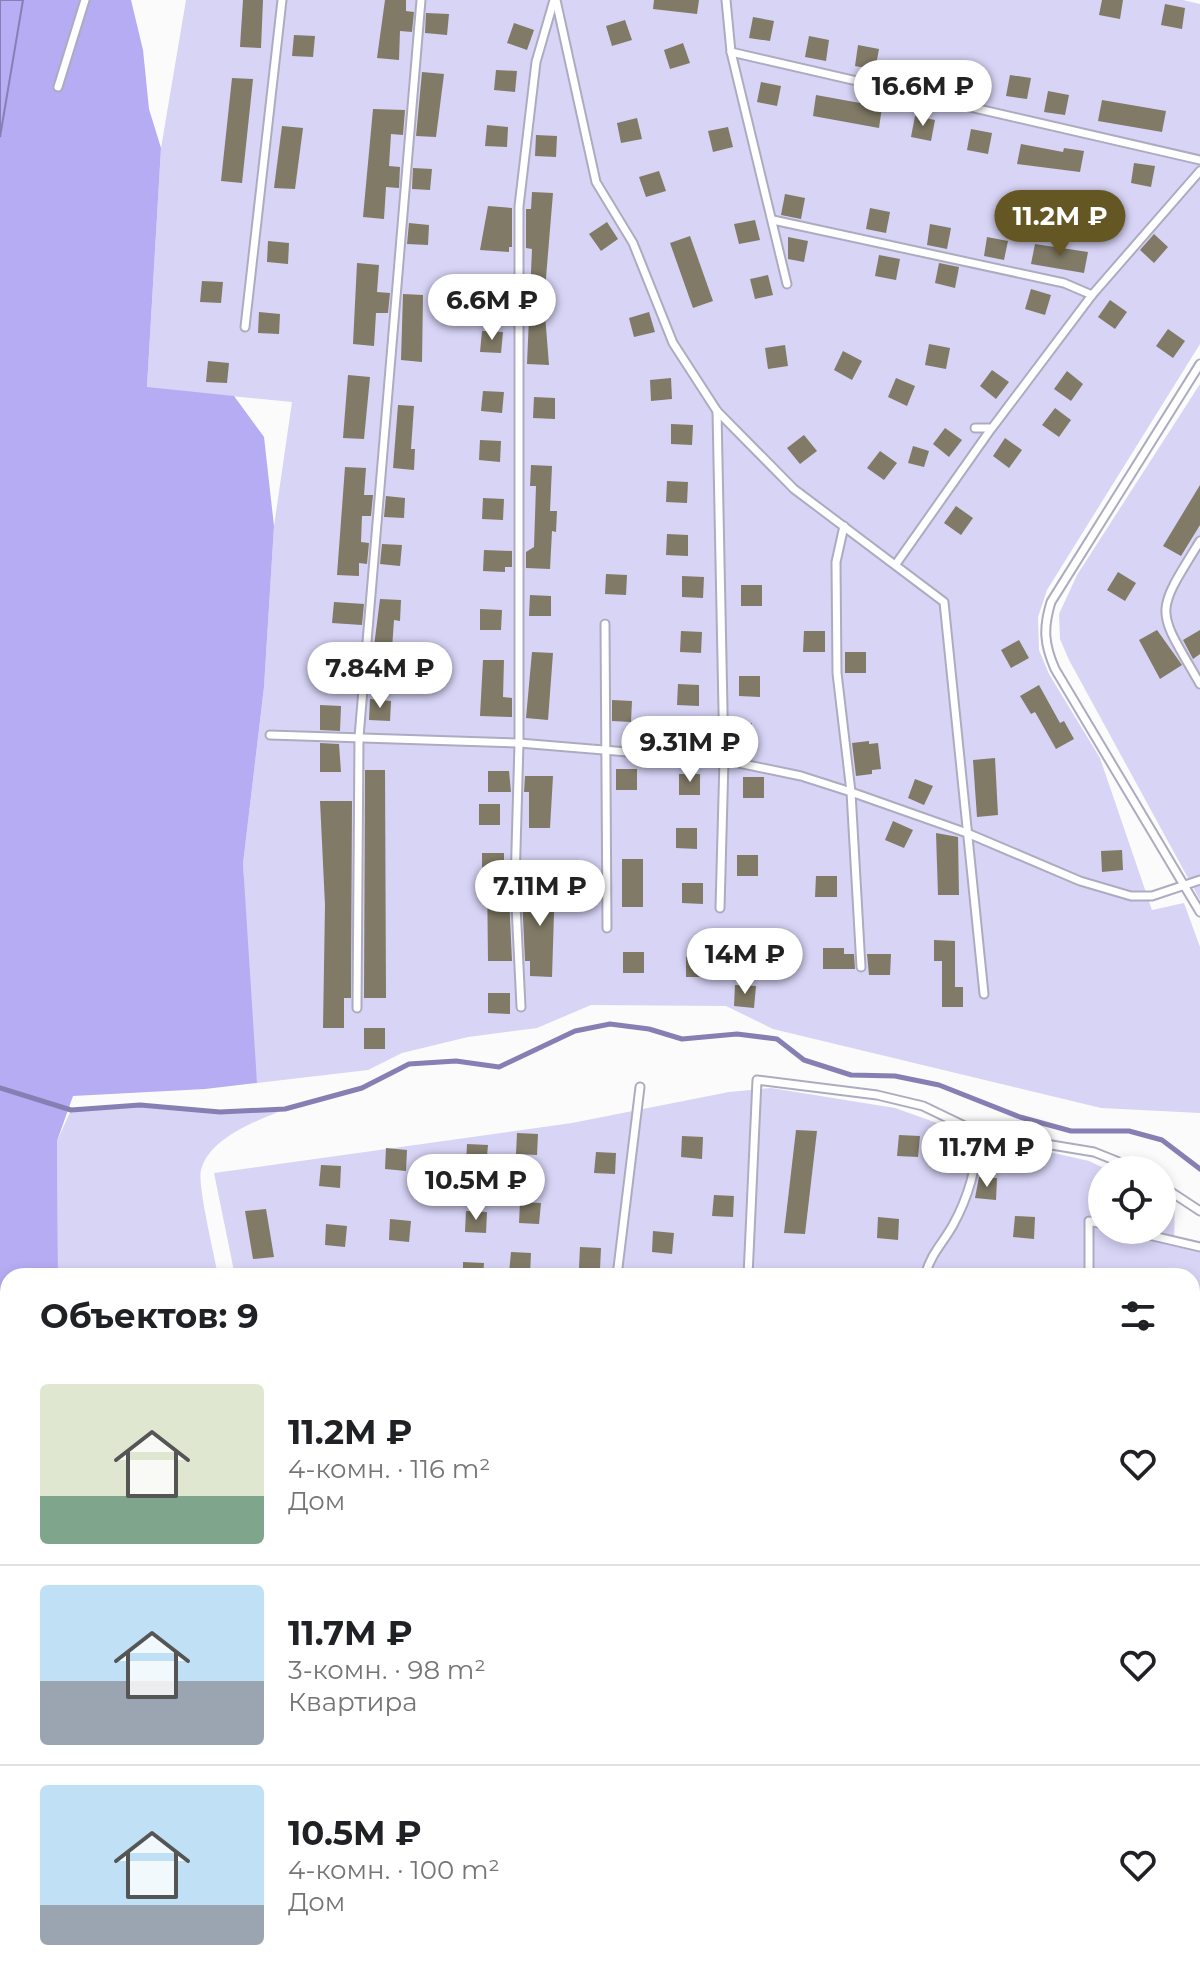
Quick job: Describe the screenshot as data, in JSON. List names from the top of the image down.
{
  "page": {
    "price": [
      "16.6M ₽",
      "11.2M ₽",
      "6.6M ₽",
      "7.84M ₽",
      "9.31M ₽",
      "7.11M ₽",
      "14M ₽",
      "11.7M ₽",
      "10.5M ₽"
    ],
    "heading": "Объектов: 9",
    "list": [
      {
        "name": "11.2M ₽",
        "note": "4-комн. · 116 m² · Дом"
      },
      {
        "name": "11.7M ₽",
        "note": "3-комн. · 98 m² · Квартира"
      },
      {
        "name": "10.5M ₽",
        "note": "4-комн. · 100 m² · Дом"
      }
    ]
  }
}
